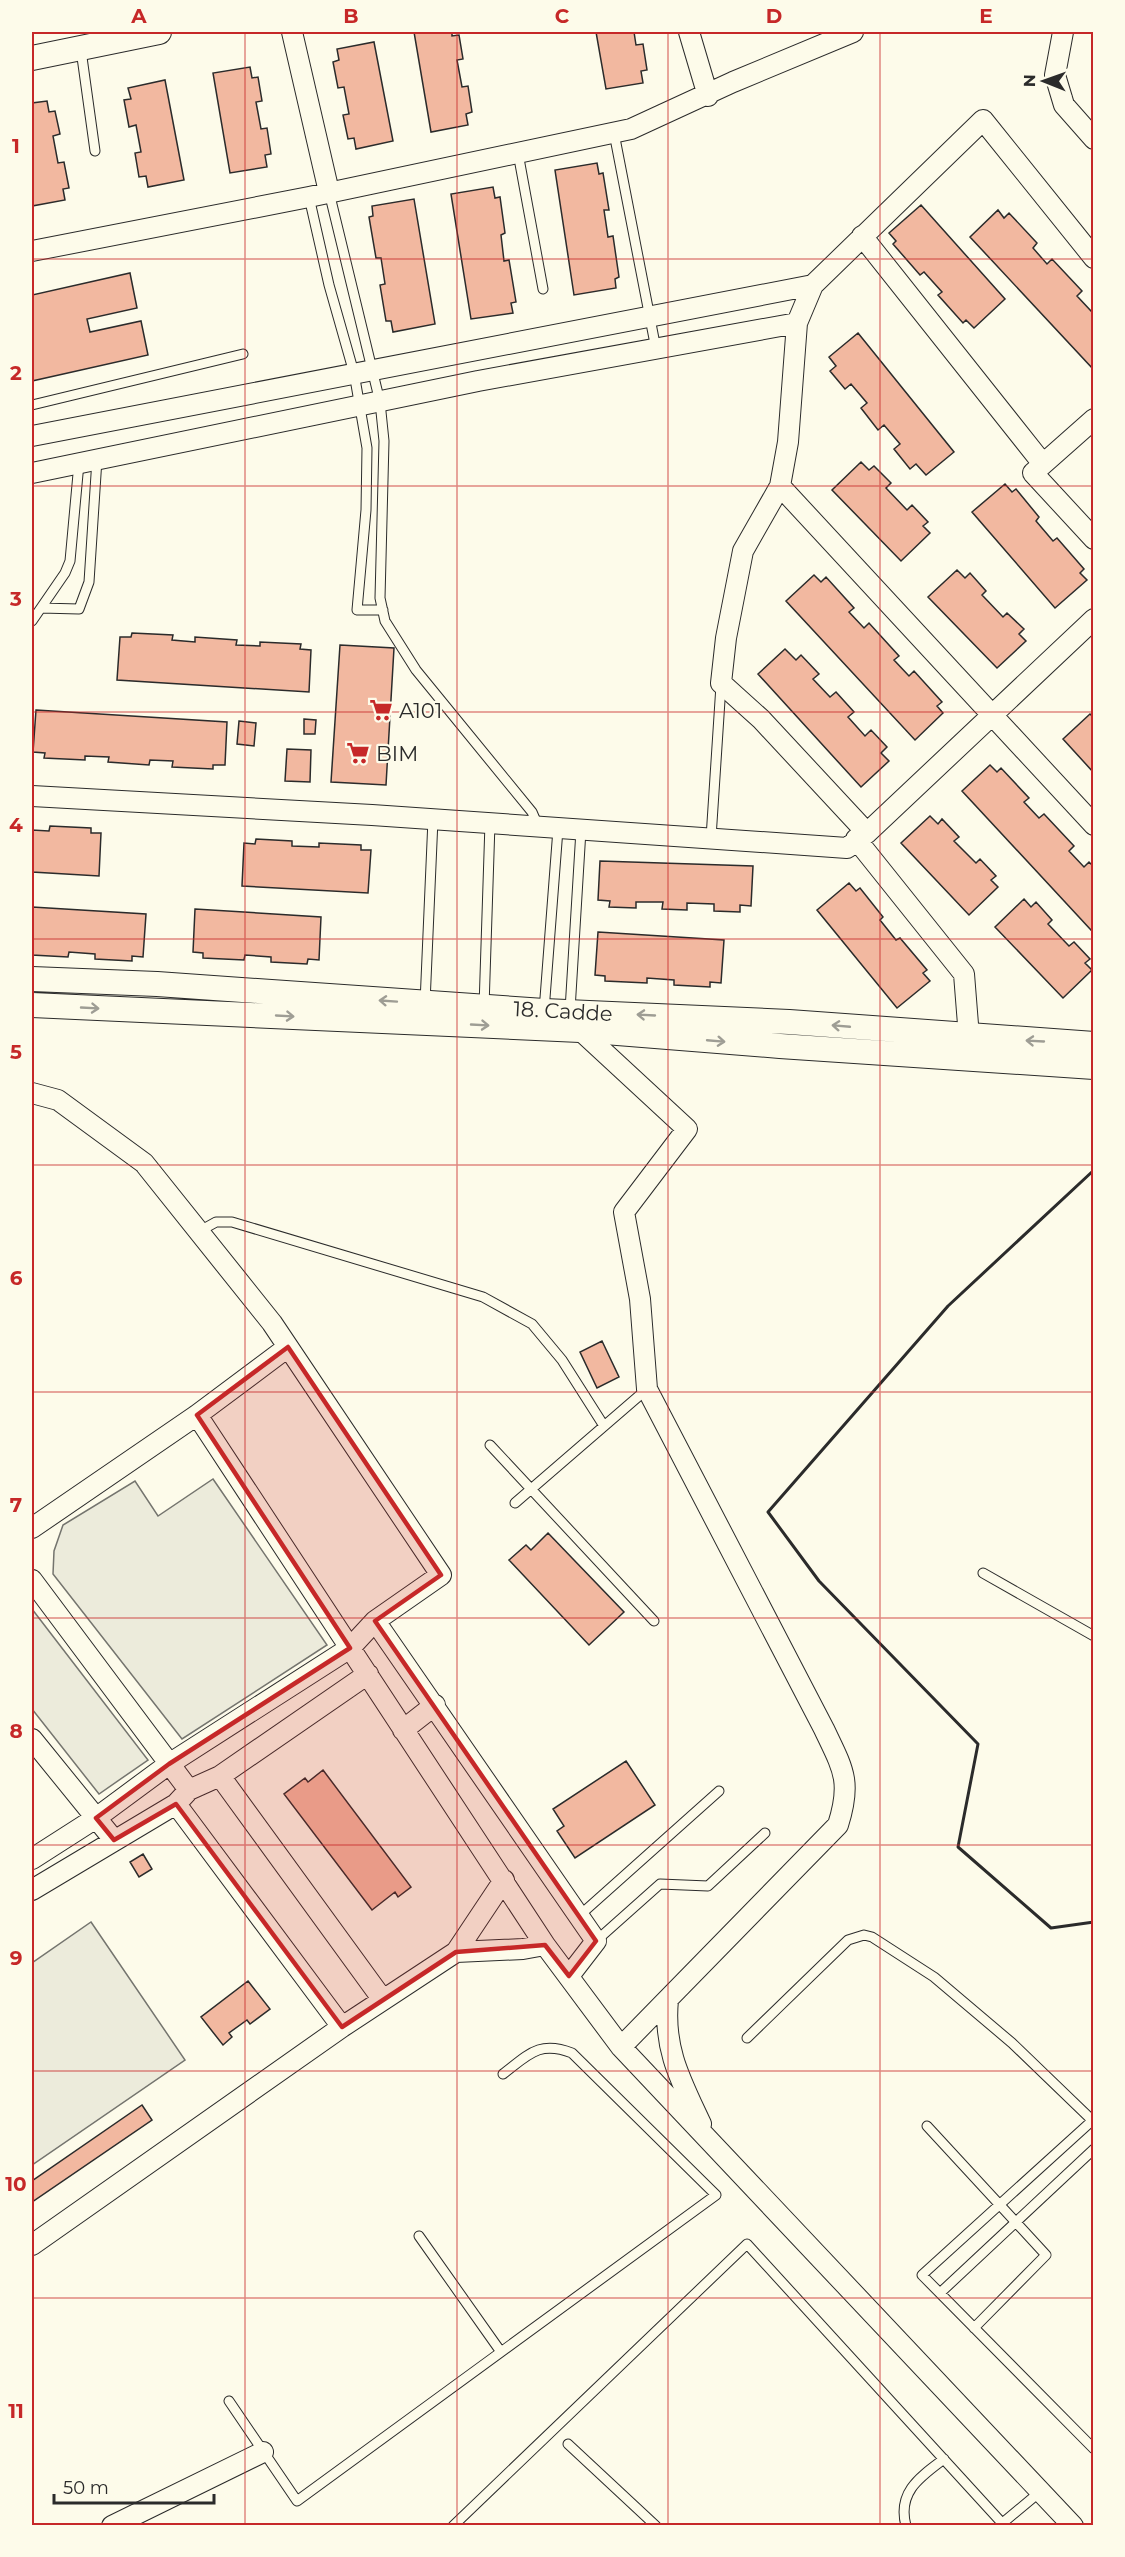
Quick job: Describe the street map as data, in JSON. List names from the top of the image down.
{
  "streets": {
    "street": ["18. Cadde"]
  },
  "places": {
    "supermarket": ["A101", "BIM"]
  },
  "scale_bar": "50 m",
  "north": "left",
  "grid": {
    "columns": [
      "A",
      "B",
      "C",
      "D",
      "E"
    ],
    "rows": [
      "1",
      "2",
      "3",
      "4",
      "5",
      "6",
      "7",
      "8",
      "9",
      "10",
      "11"
    ]
  }
}
